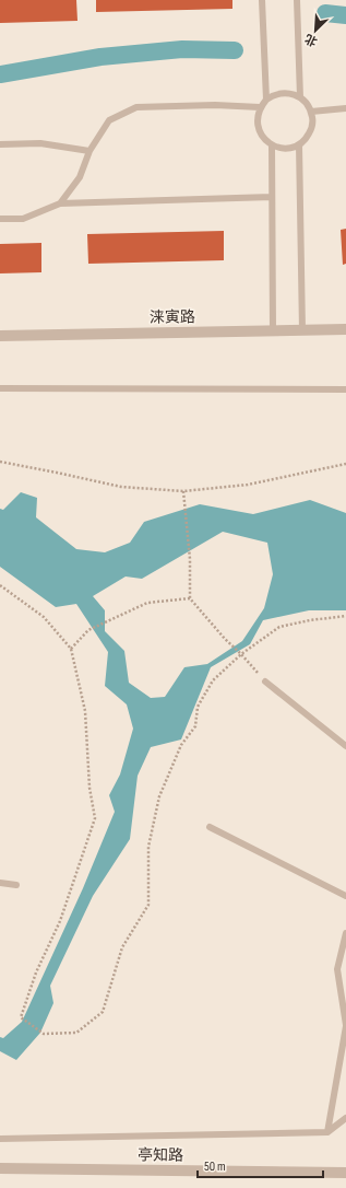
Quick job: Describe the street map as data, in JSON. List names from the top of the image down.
{
  "streets": {
    "street": ["涞寅路", "亭知路"]
  },
  "scale_bar": "50 m",
  "north": "bottom left"
}
